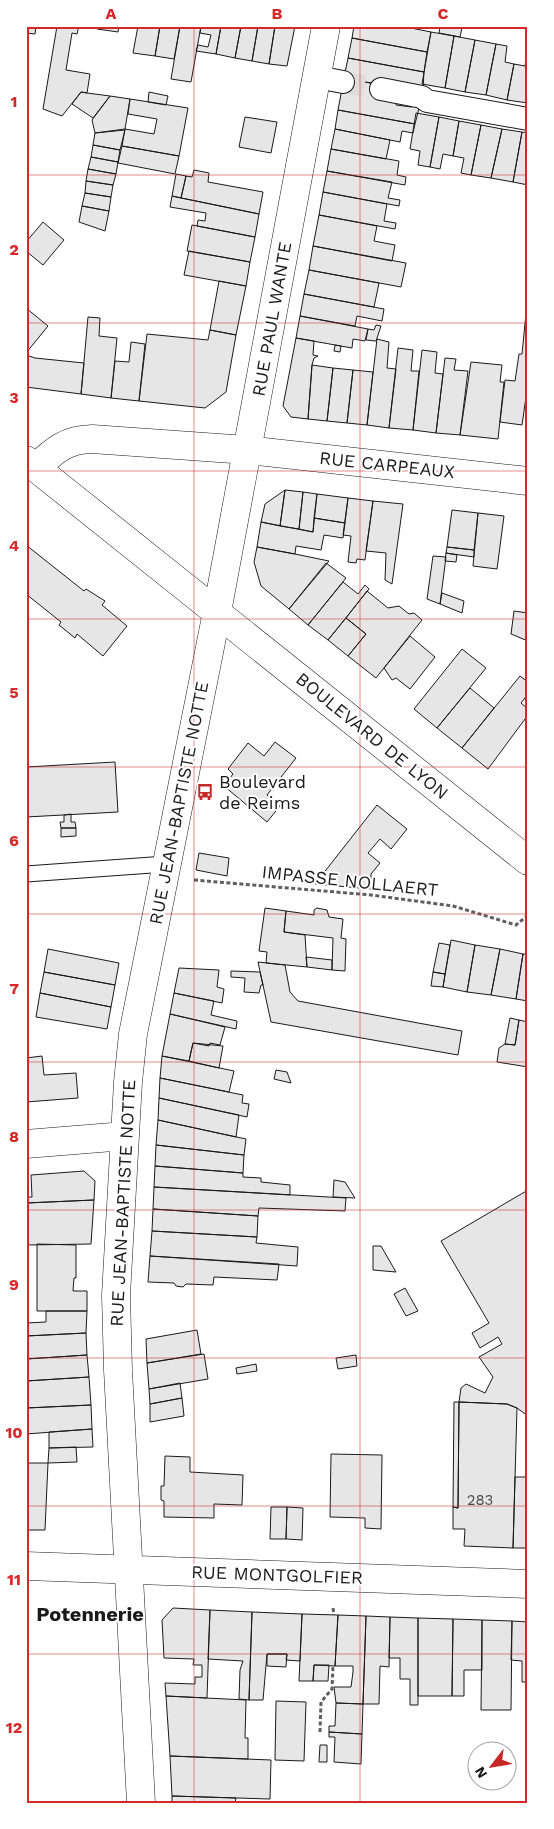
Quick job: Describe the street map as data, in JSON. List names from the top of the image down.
{
  "streets": {
    "street": [
      "RUE PAUL WANTE",
      "RUE CARPEAUX",
      "BOULEVARD DE LYON",
      "RUE JEAN-BAPTISTE NOTTE",
      "RUE MONTGOLFIER"
    ],
    "path": ["IMPASSE NOLLAERT"]
  },
  "crossings": [
    ["RUE PAUL WANTE", "RUE CARPEAUX"],
    ["RUE PAUL WANTE", "BOULEVARD DE LYON"],
    ["RUE PAUL WANTE", "RUE JEAN-BAPTISTE NOTTE"],
    ["BOULEVARD DE LYON", "RUE JEAN-BAPTISTE NOTTE"],
    ["RUE JEAN-BAPTISTE NOTTE", "IMPASSE NOLLAERT"],
    ["RUE JEAN-BAPTISTE NOTTE", "RUE MONTGOLFIER"]
  ],
  "districts": ["Potennerie"],
  "places": {
    "bus stop": ["Boulevard de Reims"]
  },
  "house_numbers": ["283"],
  "north": "bottom left",
  "grid": {
    "columns": ["A", "B", "C"],
    "rows": [
      "1",
      "2",
      "3",
      "4",
      "5",
      "6",
      "7",
      "8",
      "9",
      "10",
      "11",
      "12"
    ]
  }
}
